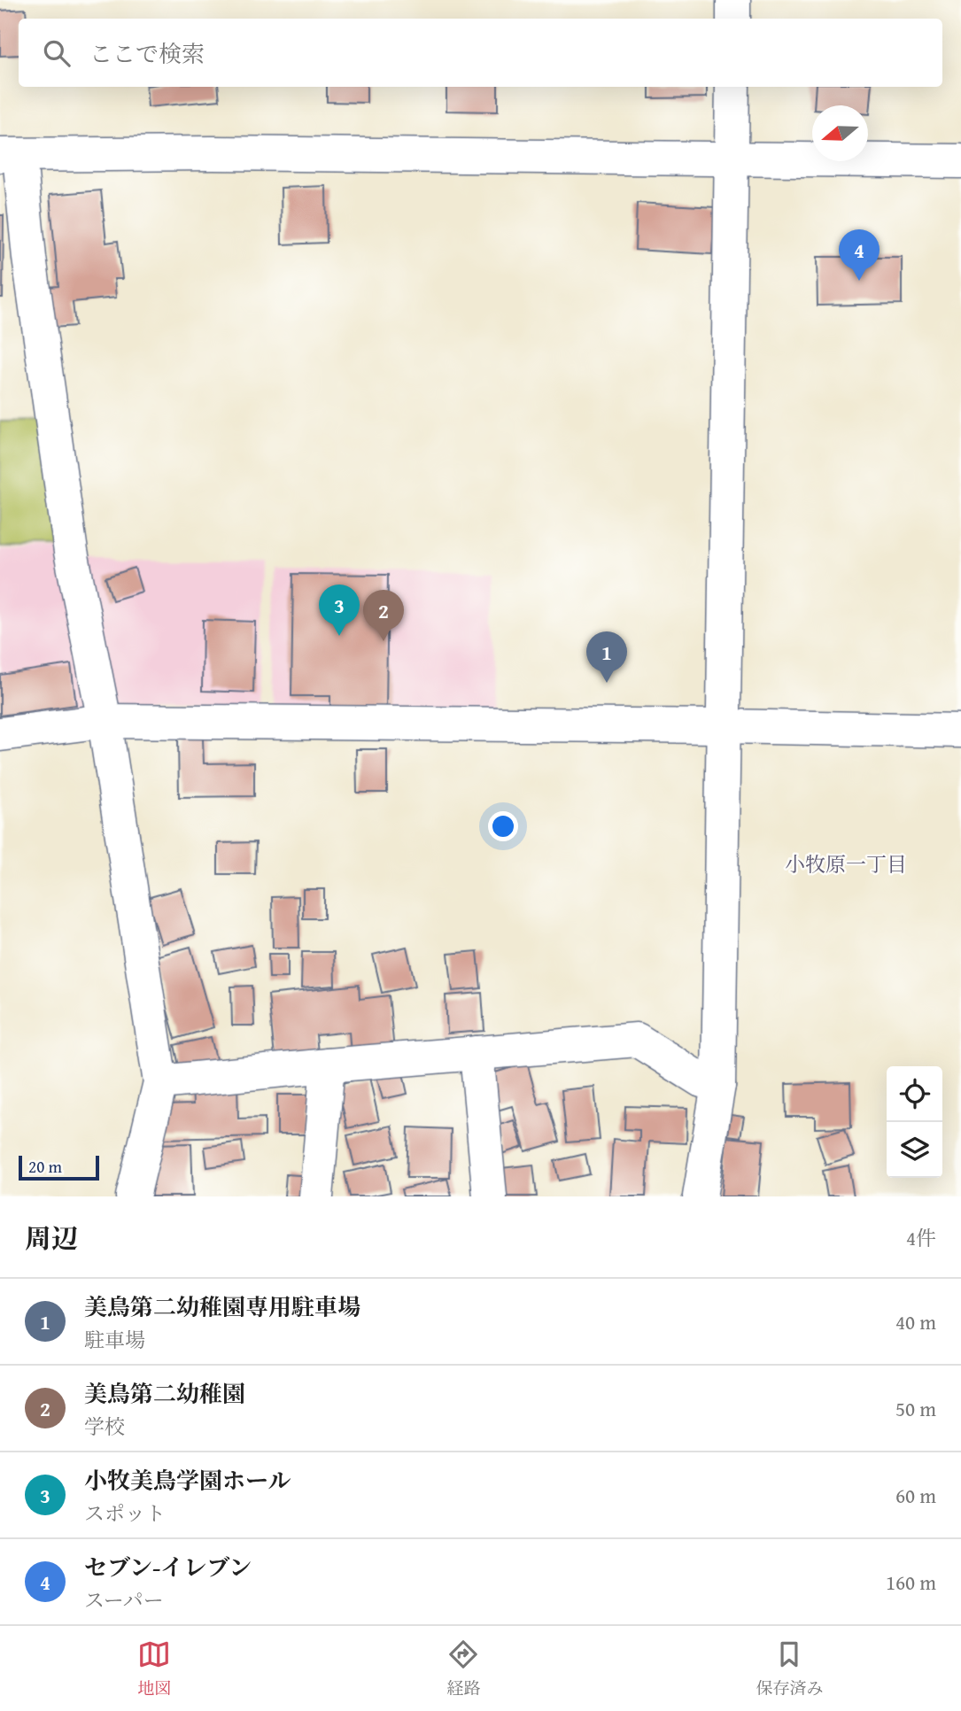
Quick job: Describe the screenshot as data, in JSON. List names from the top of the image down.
{
  "districts": ["小牧原一丁目"],
  "scale_bar": "20 m",
  "north": "left",
  "page": {
    "search": "ここで検索",
    "pins": [
      "4",
      "3",
      "2",
      "1"
    ],
    "scale": "20 m",
    "heading": ["周辺", "4件"],
    "list": [
      {
        "mark": "1",
        "name": "美鳥第二幼稚園専用駐車場",
        "note": "駐車場",
        "value": "40 m"
      },
      {
        "mark": "2",
        "name": "美鳥第二幼稚園",
        "note": "学校",
        "value": "50 m"
      },
      {
        "mark": "3",
        "name": "小牧美鳥学園ホール",
        "note": "スポット",
        "value": "60 m"
      },
      {
        "mark": "4",
        "name": "セブン-イレブン",
        "note": "スーパー",
        "value": "160 m"
      }
    ],
    "nav": ["地図", "経路", "保存済み"]
  }
}
